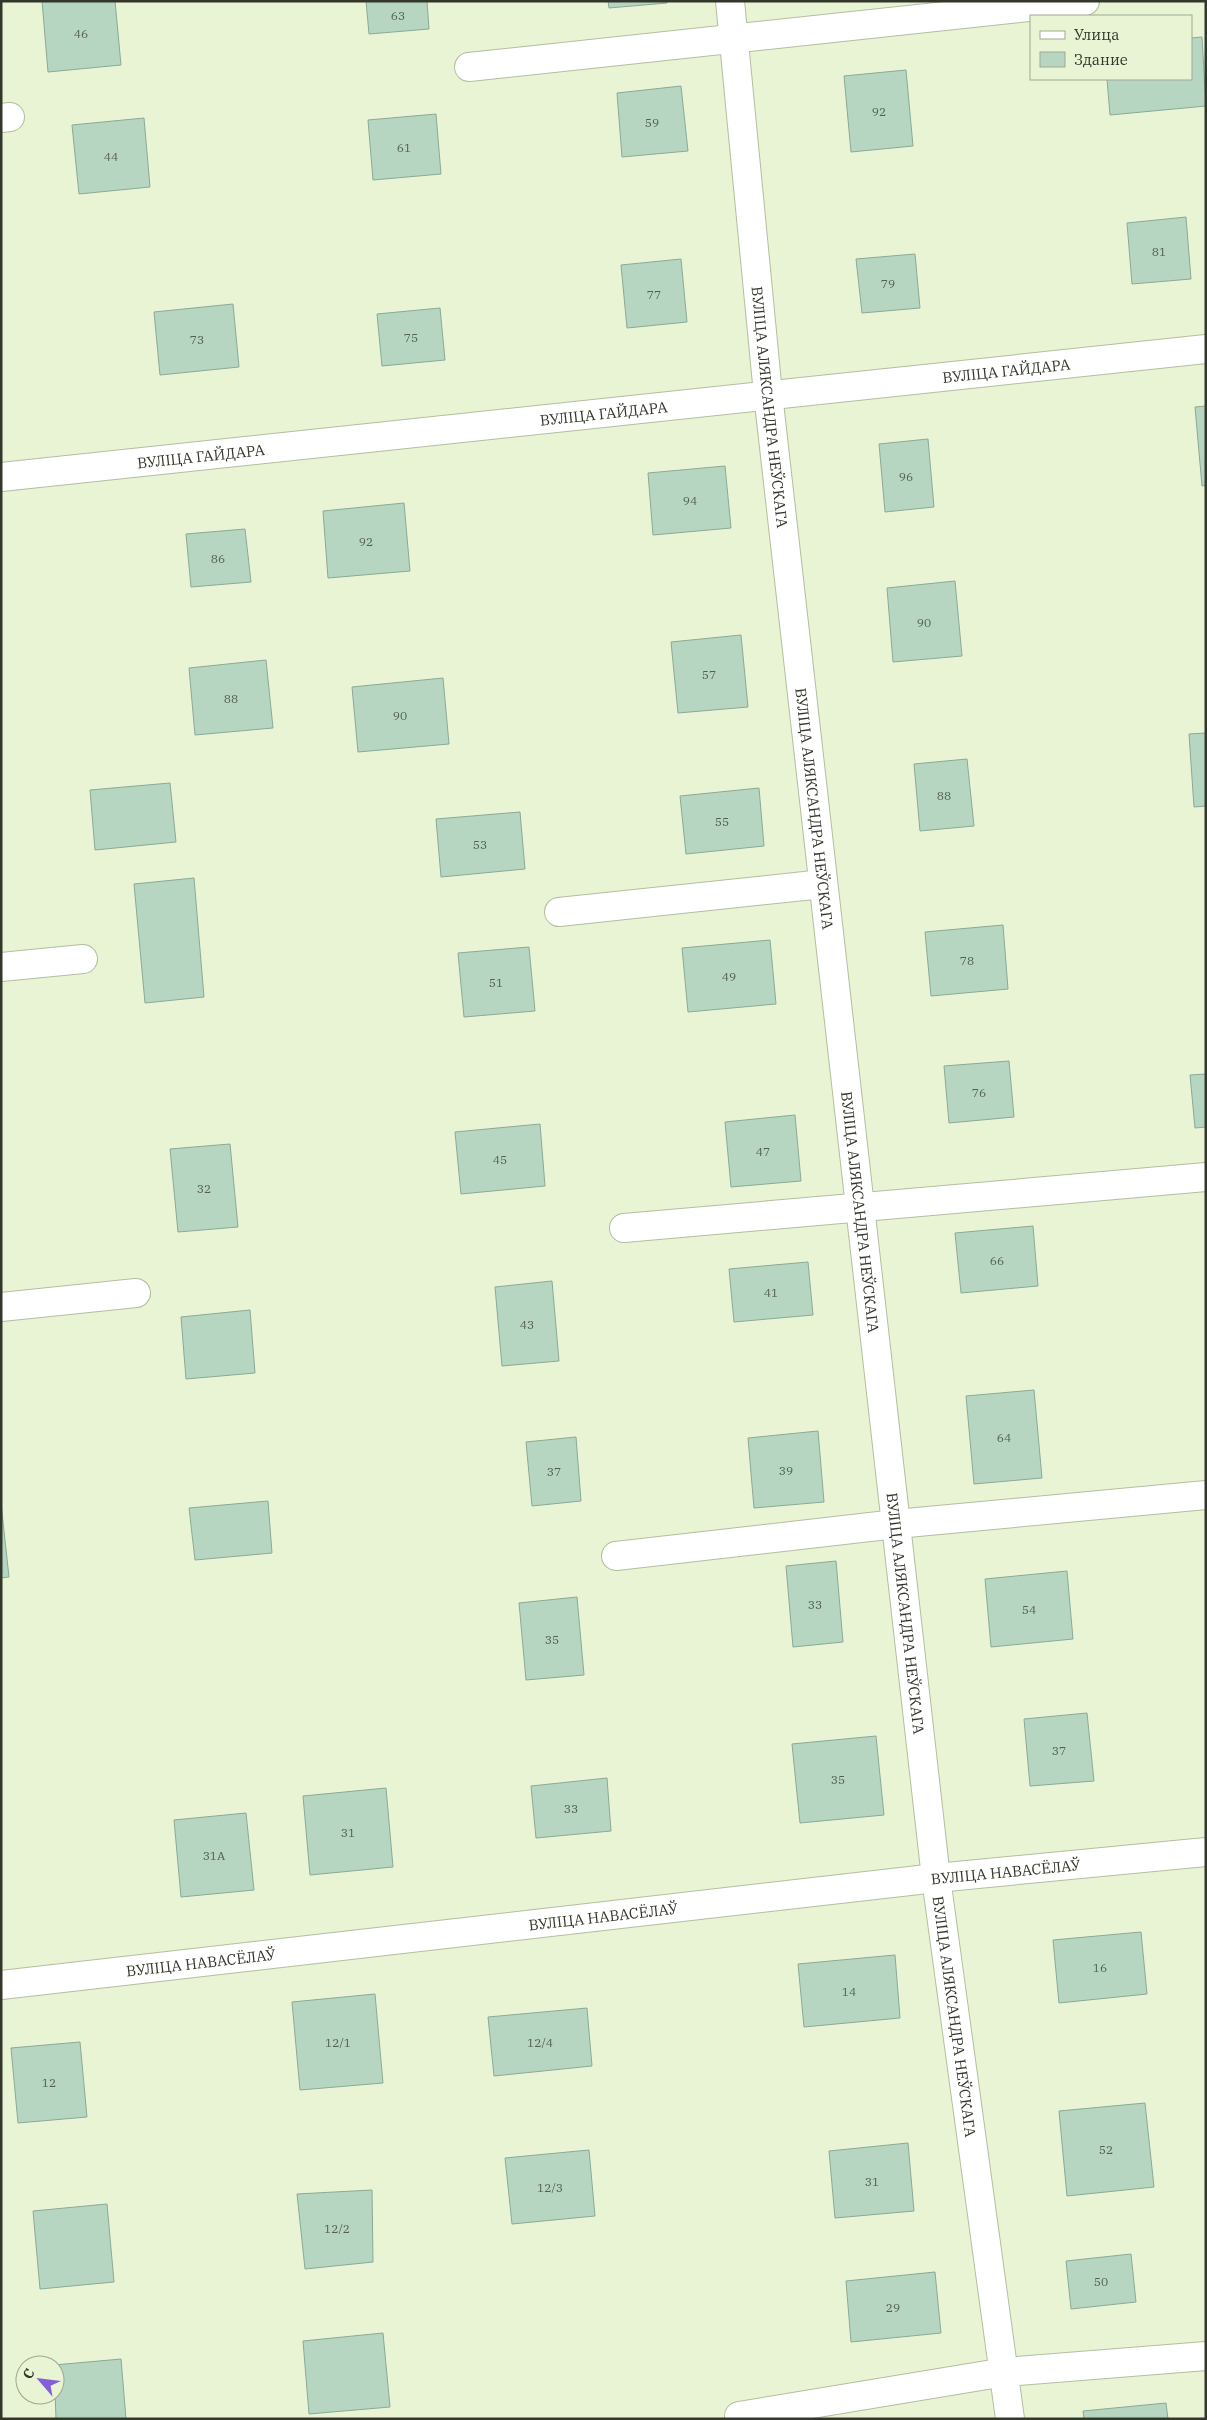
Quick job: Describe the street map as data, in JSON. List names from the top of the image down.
{
  "streets": {
    "street": ["ВУЛІЦА ГАЙДАРА", "ВУЛІЦА АЛЯКСАНДРА НЕЎСКАГА", "ВУЛІЦА НАВАСЁЛАЎ"]
  },
  "crossings": [
    ["ВУЛІЦА ГАЙДАРА", "ВУЛІЦА АЛЯКСАНДРА НЕЎСКАГА"],
    ["ВУЛІЦА АЛЯКСАНДРА НЕЎСКАГА", "ВУЛІЦА НАВАСЁЛАЎ"]
  ],
  "house_numbers": [
    "63",
    "46",
    "92",
    "59",
    "61",
    "44",
    "81",
    "79",
    "77",
    "75",
    "73",
    "96",
    "94",
    "92",
    "86",
    "90",
    "57",
    "88",
    "90",
    "88",
    "55",
    "53",
    "78",
    "49",
    "51",
    "76",
    "47",
    "45",
    "32",
    "66",
    "41",
    "43",
    "64",
    "39",
    "37",
    "33",
    "54",
    "35",
    "37",
    "35",
    "33",
    "31",
    "31А",
    "16",
    "14",
    "12/1",
    "12/4",
    "12",
    "52",
    "31",
    "12/3",
    "12/2",
    "50",
    "29"
  ],
  "legend": ["Улица", "Здание"],
  "north": "top left"
}
